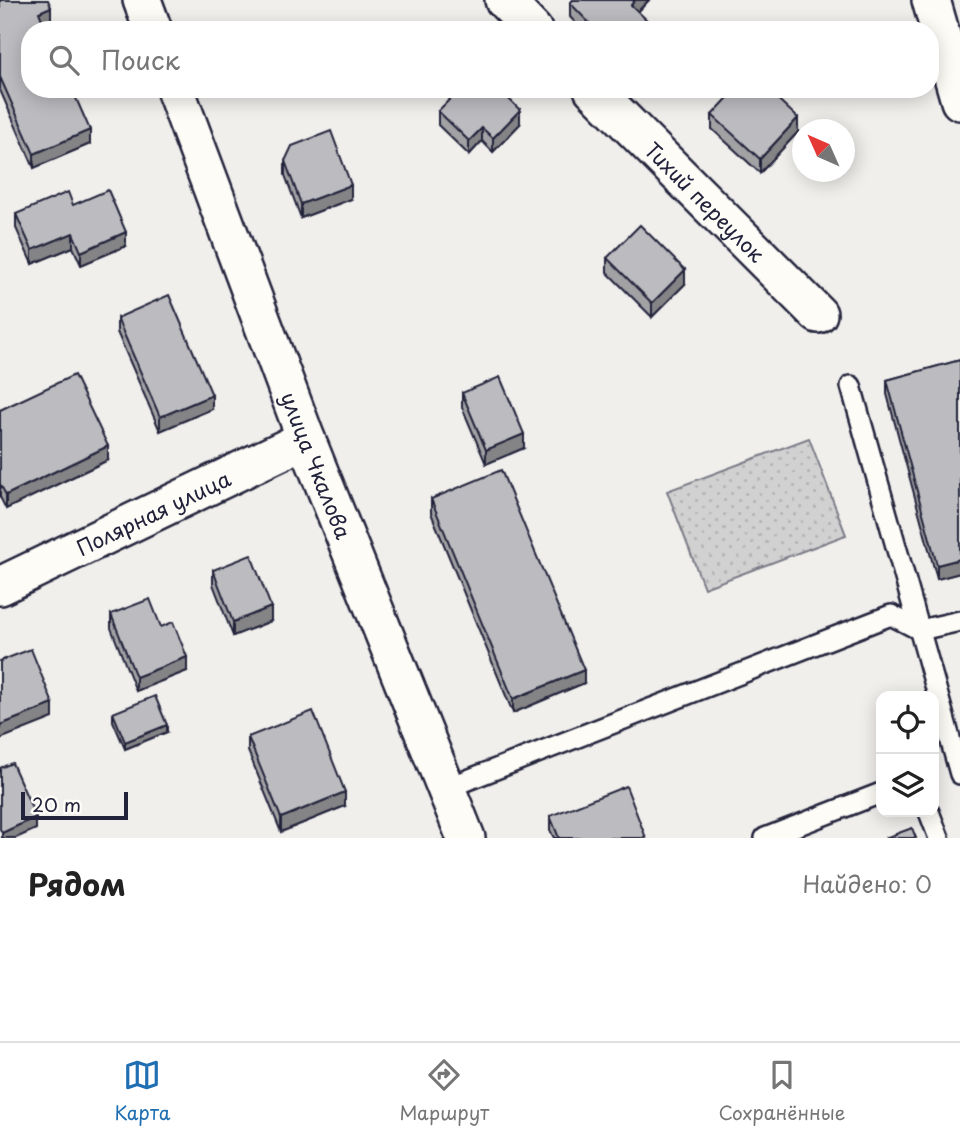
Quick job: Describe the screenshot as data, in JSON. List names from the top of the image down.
{
  "streets": {
    "street": ["Тихий переулок", "улица Чкалова", "Полярная улица"]
  },
  "crossings": [
    ["улица Чкалова", "Полярная улица"]
  ],
  "scale_bar": "20 m",
  "north": "top left",
  "page": {
    "search": "Поиск",
    "scale": "20 m",
    "heading": ["Рядом", "Найдено: 0"],
    "nav": ["Карта", "Маршрут", "Сохранённые"]
  }
}
